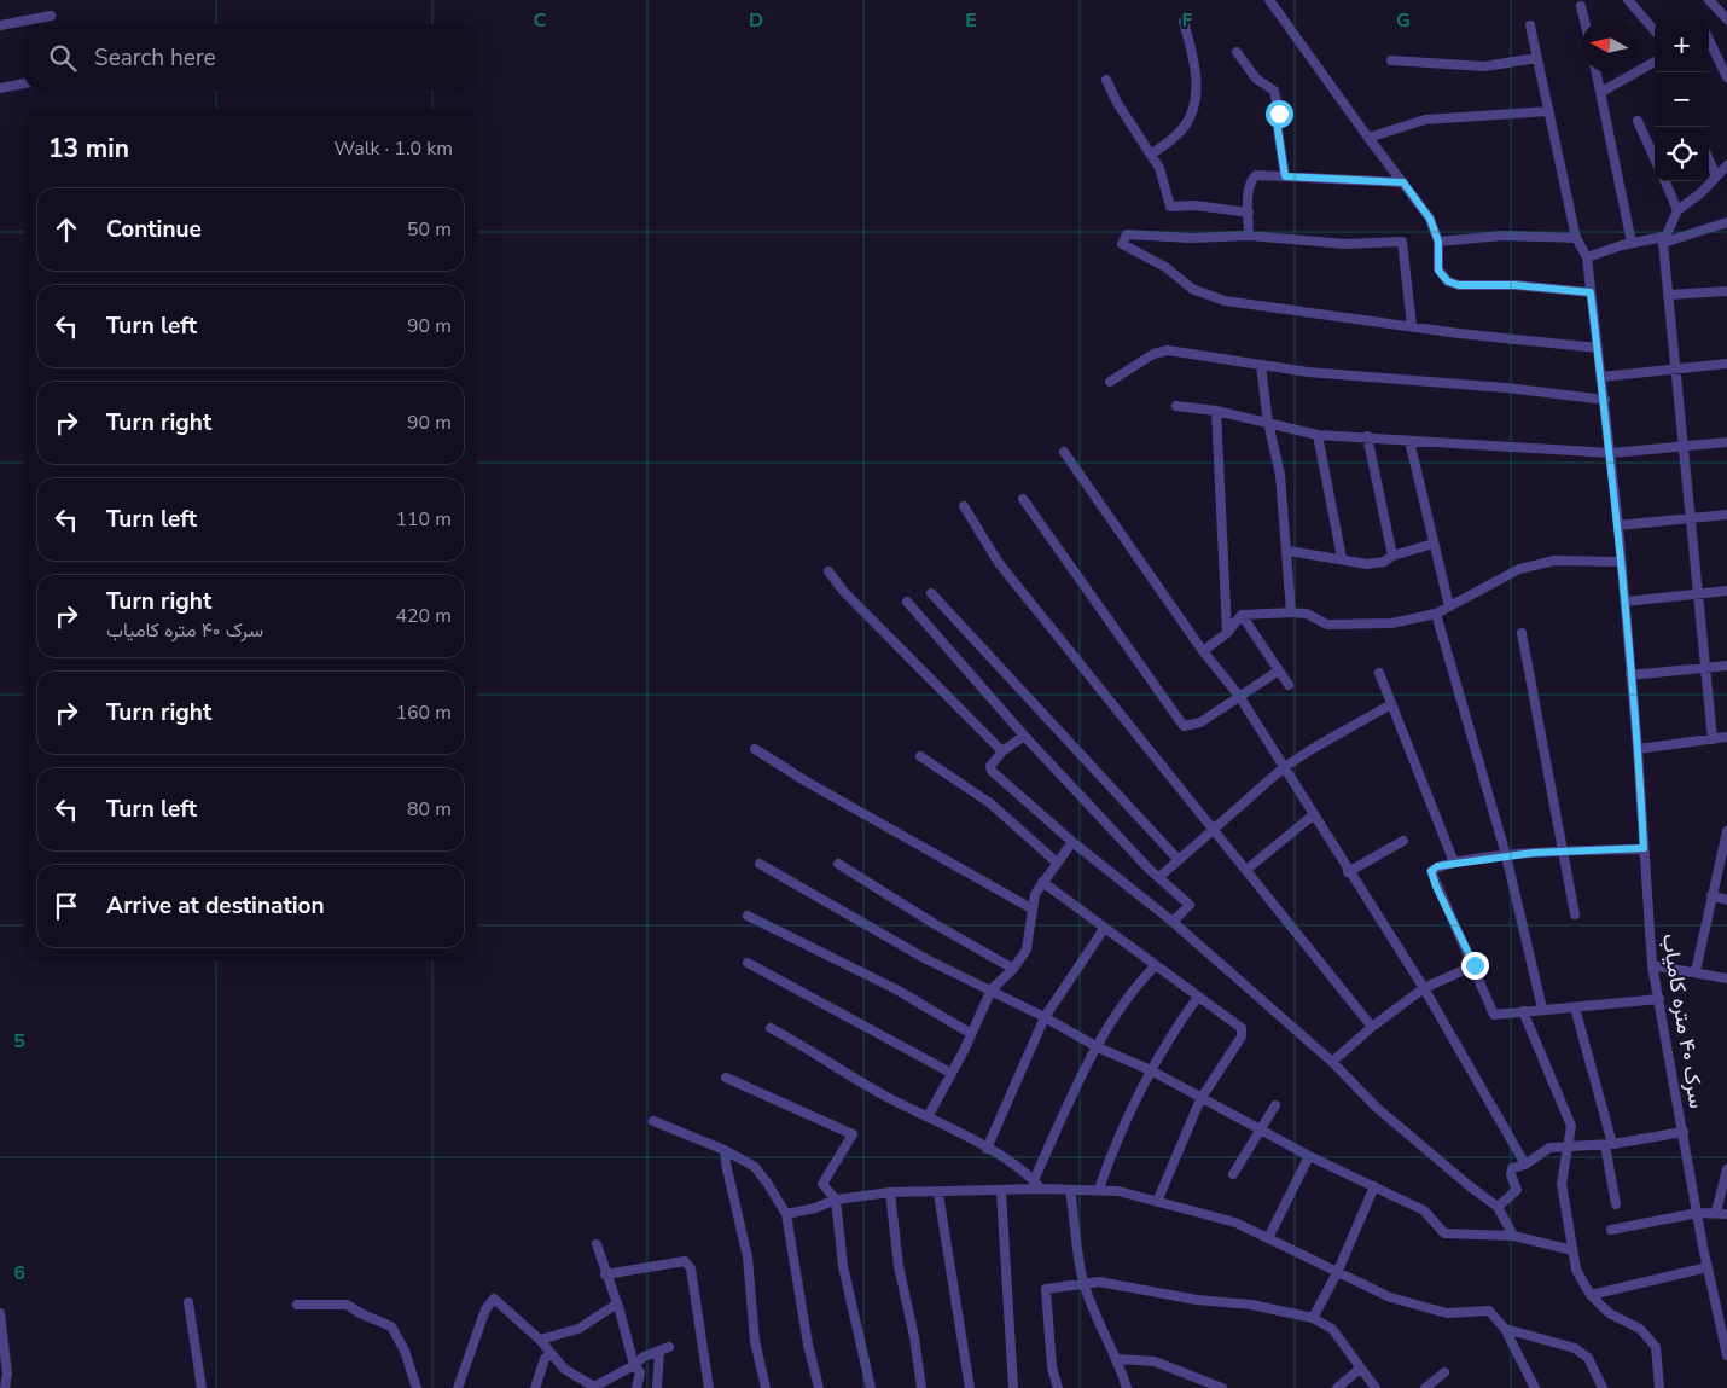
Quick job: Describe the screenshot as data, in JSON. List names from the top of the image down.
{
  "streets": {
    "street": ["سرک ۴۰ متره کامیاب"]
  },
  "north": "left",
  "page": {
    "map_buttons": ["+", "−"],
    "search": "Search here",
    "heading": ["13 min", "Walk · 1.0 km"],
    "list": [
      ["Continue", "50 m"],
      ["Turn left", "90 m"],
      ["Turn right", "90 m"],
      ["Turn left", "110 m"],
      ["Turn right", "سرک ۴۰ متره کامیاب", "420 m"],
      ["Turn right", "160 m"],
      ["Turn left", "80 m"],
      "Arrive at destination"
    ]
  },
  "grid": {
    "columns": [
      "C",
      "D",
      "E",
      "F",
      "G"
    ],
    "rows": ["5", "6"]
  }
}
